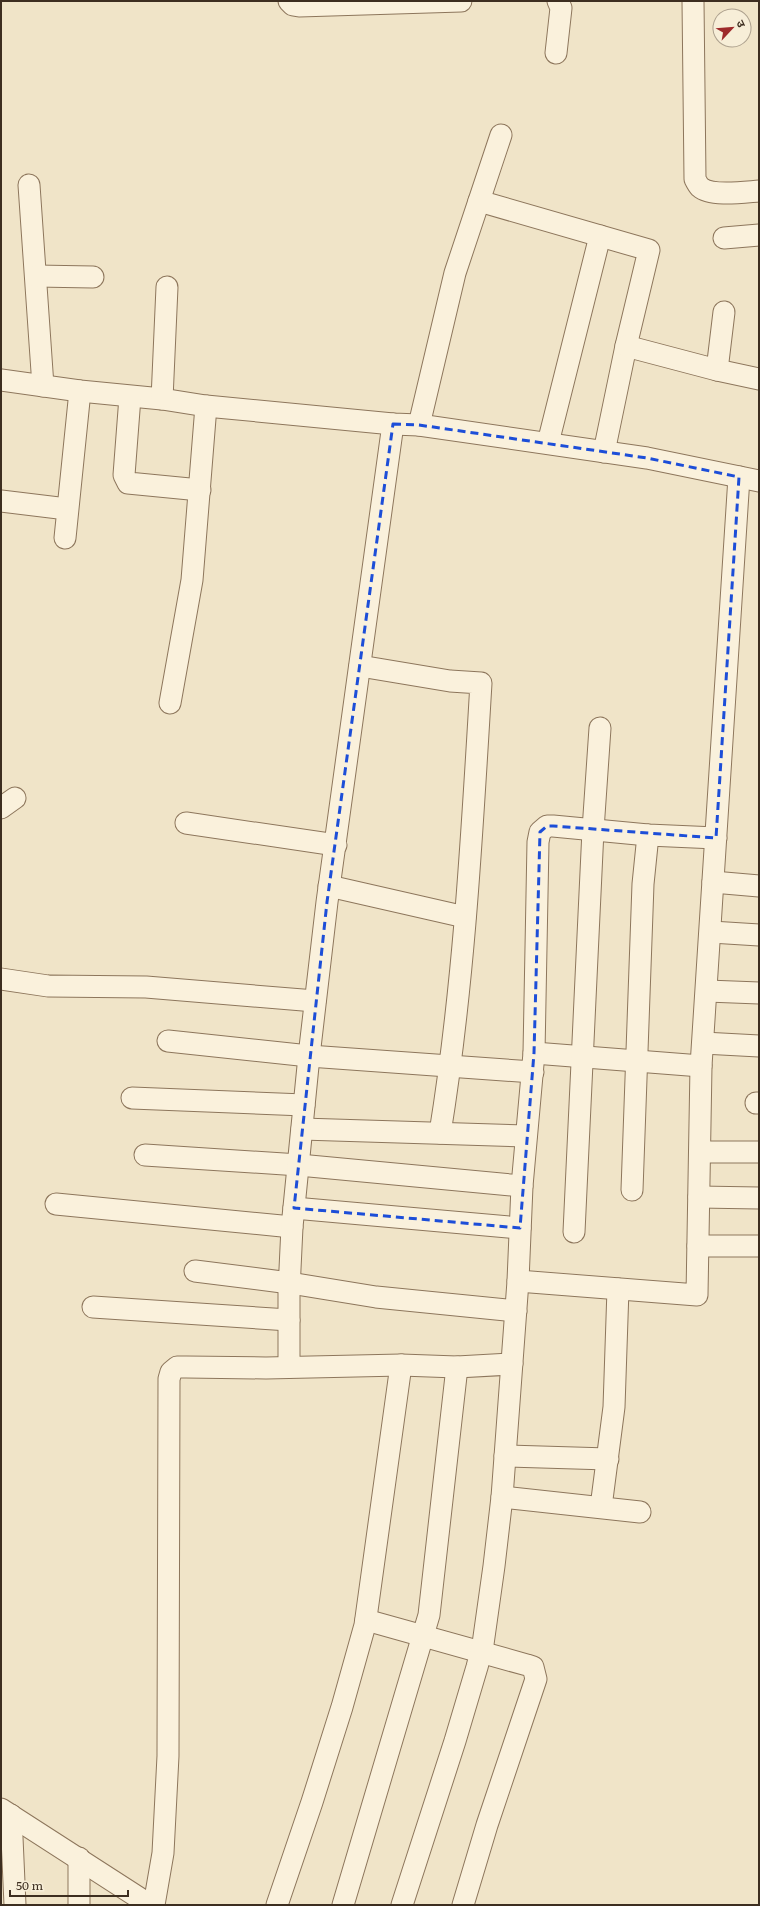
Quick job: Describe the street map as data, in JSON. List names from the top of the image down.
{
  "scale_bar": "50 m",
  "north": "top right"
}
